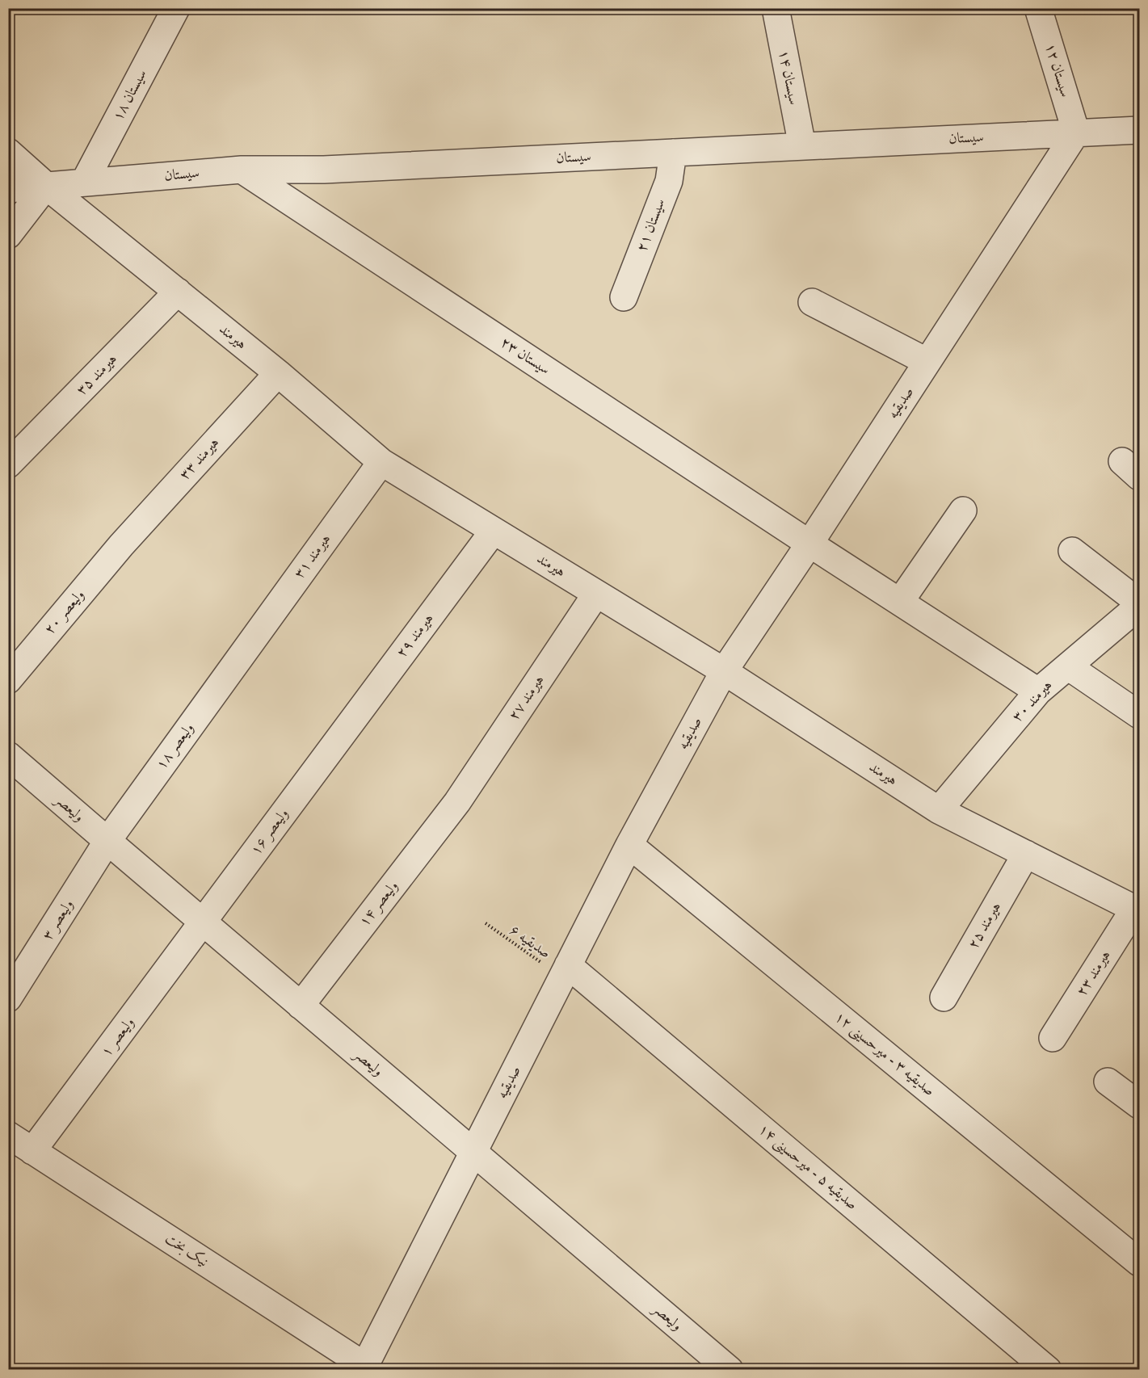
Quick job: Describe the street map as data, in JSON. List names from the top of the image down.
{
  "streets": {
    "street": [
      "سیستان ۱۲",
      "سیستان ۱۴",
      "سیستان ۱۸",
      "سیستان",
      "سیستان ۲۱",
      "هیرمند",
      "سیستان ۲۳",
      "هیرمند ۳۵",
      "صدیقیه",
      "هیرمند ۳۳",
      "هیرمند ۳۱",
      "ولیعصر ۲۰",
      "هیرمند ۲۹",
      "هیرمند ۲۷",
      "هیرمند ۳۰",
      "ولیعصر ۱۸",
      "ولیعصر",
      "ولیعصر ۱۶",
      "ولیعصر ۱۴",
      "ولیعصر ۳",
      "هیرمند ۲۵",
      "هیرمند ۲۳",
      "ولیعصر ۱",
      "صدیقیه ۳ - میرحسینی ۱۲",
      "صدیقیه ۵ - میرحسینی ۱۴",
      "نیک بخت"
    ],
    "path": ["صدیقیه ۶"]
  },
  "crossings": [
    ["سیستان ۱۲", "سیستان"],
    ["سیستان ۱۲", "صدیقیه"],
    ["سیستان ۱۴", "سیستان"],
    ["سیستان ۱۸", "سیستان"],
    ["سیستان", "سیستان ۲۱"],
    ["سیستان", "هیرمند"],
    ["سیستان", "سیستان ۲۳"],
    ["سیستان", "صدیقیه"],
    ["هیرمند", "هیرمند ۳۵"],
    ["هیرمند", "صدیقیه"],
    ["هیرمند", "هیرمند ۳۳"],
    ["هیرمند", "هیرمند ۳۱"],
    ["هیرمند", "هیرمند ۲۹"],
    ["هیرمند", "هیرمند ۲۷"],
    ["هیرمند", "هیرمند ۳۰"],
    ["هیرمند", "هیرمند ۲۵"],
    ["هیرمند", "هیرمند ۲۳"],
    ["سیستان ۲۳", "صدیقیه"],
    ["سیستان ۲۳", "هیرمند ۳۰"],
    ["صدیقیه", "ولیعصر"],
    ["صدیقیه", "صدیقیه ۶"],
    ["صدیقیه", "صدیقیه ۳ - میرحسینی ۱۲"],
    ["صدیقیه", "صدیقیه ۵ - میرحسینی ۱۴"],
    ["صدیقیه", "نیک بخت"],
    ["هیرمند ۳۳", "ولیعصر ۲۰"],
    ["هیرمند ۳۱", "ولیعصر ۱۸"],
    ["هیرمند ۲۹", "ولیعصر ۱۶"],
    ["هیرمند ۲۷", "ولیعصر ۱۴"],
    ["ولیعصر ۱۸", "ولیعصر"],
    ["ولیعصر ۱۸", "ولیعصر ۳"],
    ["ولیعصر", "ولیعصر ۱۶"],
    ["ولیعصر", "ولیعصر ۱۴"],
    ["ولیعصر", "ولیعصر ۳"],
    ["ولیعصر", "ولیعصر ۱"],
    ["ولیعصر ۱۶", "ولیعصر ۱"],
    ["صدیقیه ۶", "صدیقیه ۵ - میرحسینی ۱۴"],
    ["ولیعصر ۱", "نیک بخت"]
  ]
}
